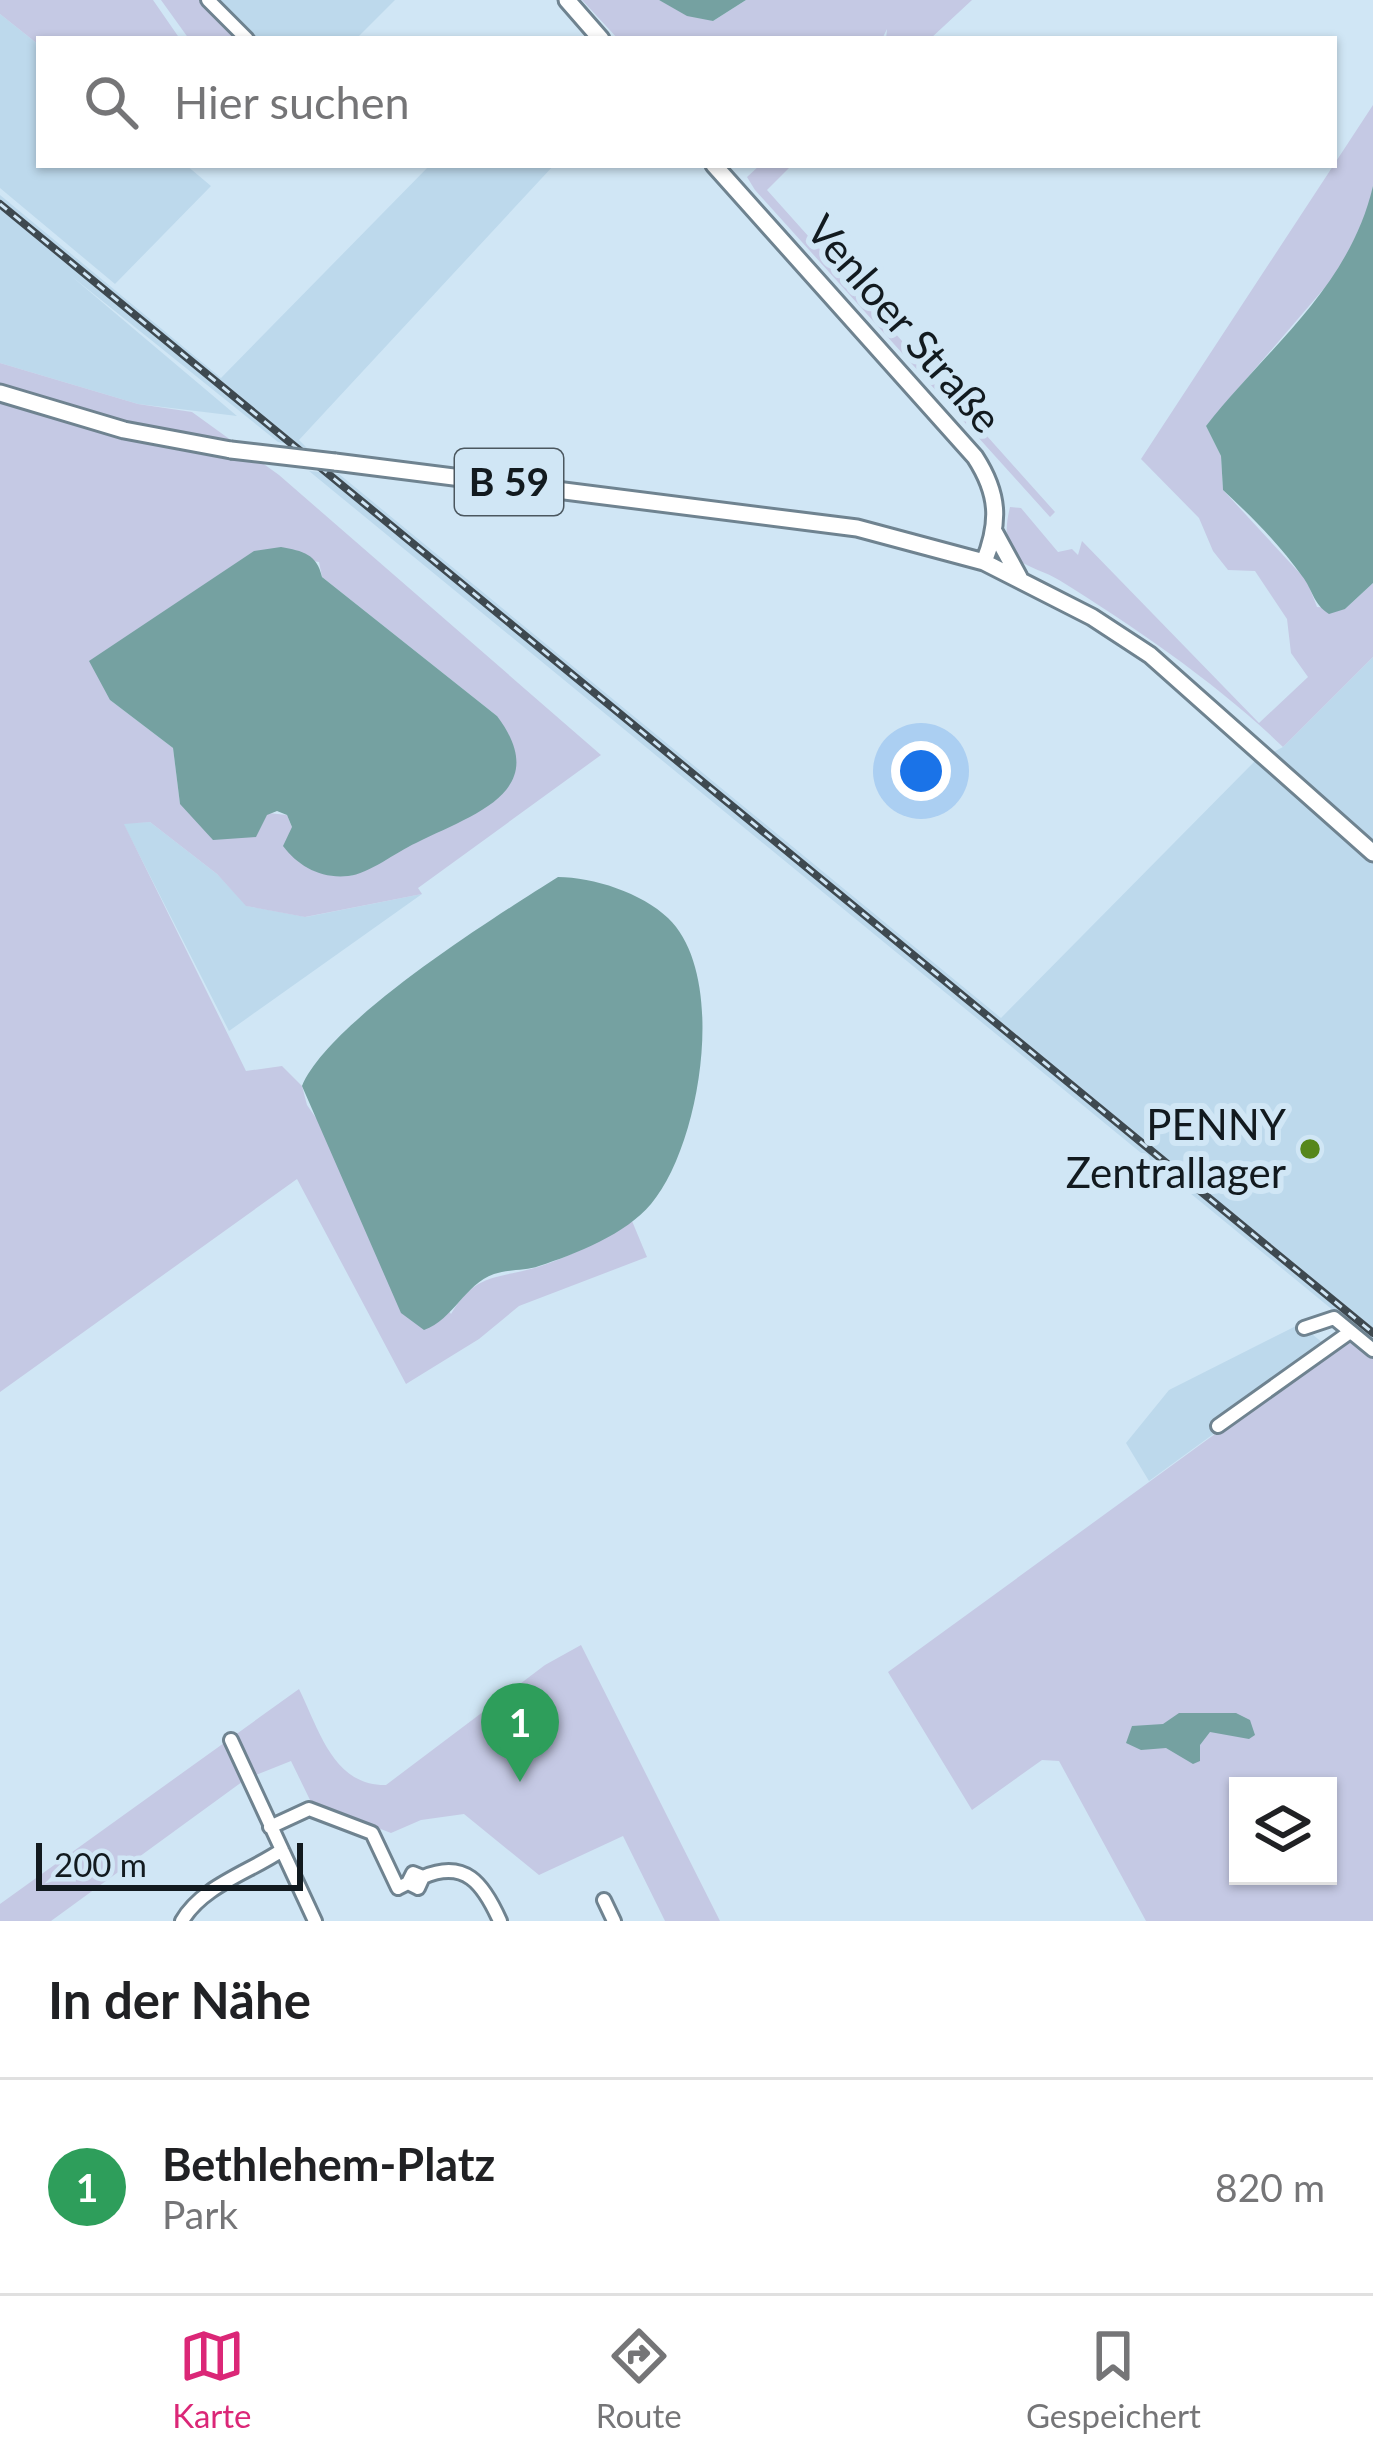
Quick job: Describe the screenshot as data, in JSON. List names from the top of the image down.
{
  "streets": {
    "main road": ["Venloer Straße", "B 59"]
  },
  "crossings": [
    ["Venloer Straße", "B 59"]
  ],
  "places": ["PENNY Zentrallager"],
  "scale_bar": "200 m",
  "page": {
    "search": "Hier suchen",
    "pins": "1",
    "scale": "200 m",
    "heading": "In der Nähe",
    "list": [
      {
        "mark": "1",
        "name": "Bethlehem-Platz",
        "note": "Park",
        "value": "820 m"
      }
    ],
    "nav": ["Karte", "Route", "Gespeichert"]
  }
}
